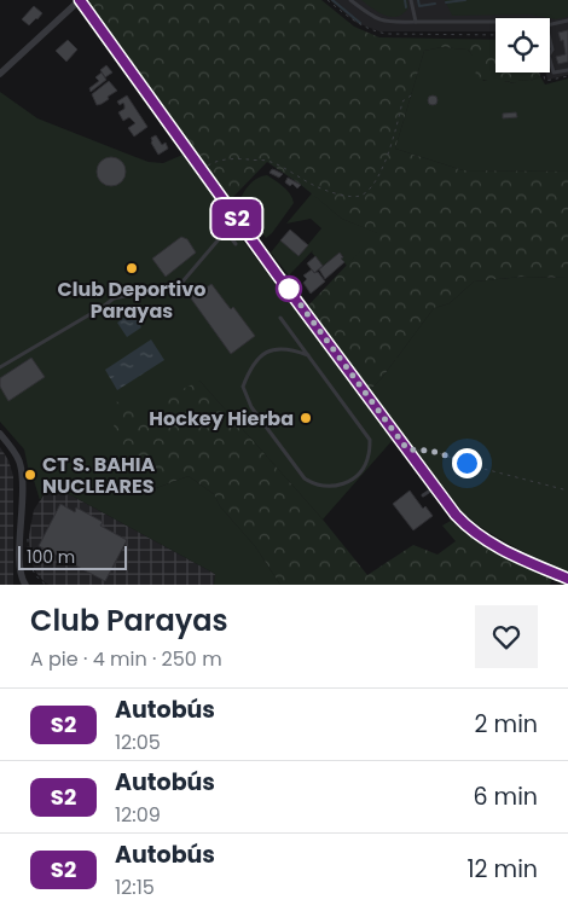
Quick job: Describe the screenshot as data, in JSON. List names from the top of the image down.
{
  "places": ["Club Deportivo Parayas", "Hockey Hierba", "CT S. BAHIA NUCLEARES"],
  "lines": ["bus line S2"],
  "scale_bar": "100 m",
  "page": {
    "on_map": "S2",
    "scale": "100 m",
    "heading": ["Club Parayas", "A pie · 4 min · 250 m"],
    "list": [
      {
        "mark": "S2",
        "name": "Autobús",
        "note": "12:05",
        "value": "2 min"
      },
      {
        "mark": "S2",
        "name": "Autobús",
        "note": "12:09",
        "value": "6 min"
      },
      {
        "mark": "S2",
        "name": "Autobús",
        "note": "12:15",
        "value": "12 min"
      }
    ]
  }
}
